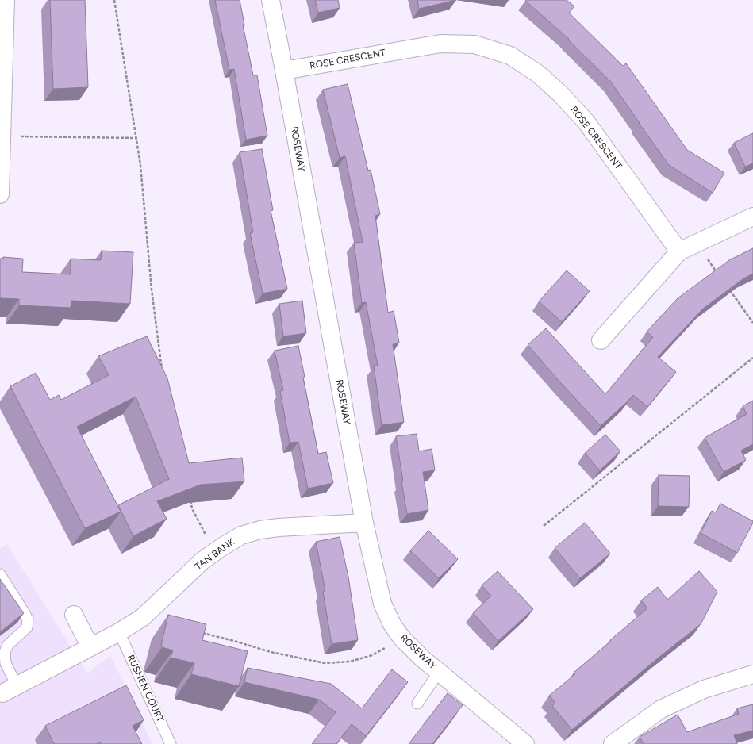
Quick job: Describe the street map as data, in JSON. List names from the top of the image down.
{
  "streets": {
    "street": ["ROSE CRESCENT", "ROSEWAY", "TAN BANK"],
    "lane": ["RUSHEN COURT"]
  },
  "crossings": [
    ["ROSE CRESCENT", "ROSEWAY"],
    ["ROSEWAY", "TAN BANK"],
    ["TAN BANK", "RUSHEN COURT"]
  ]
}
